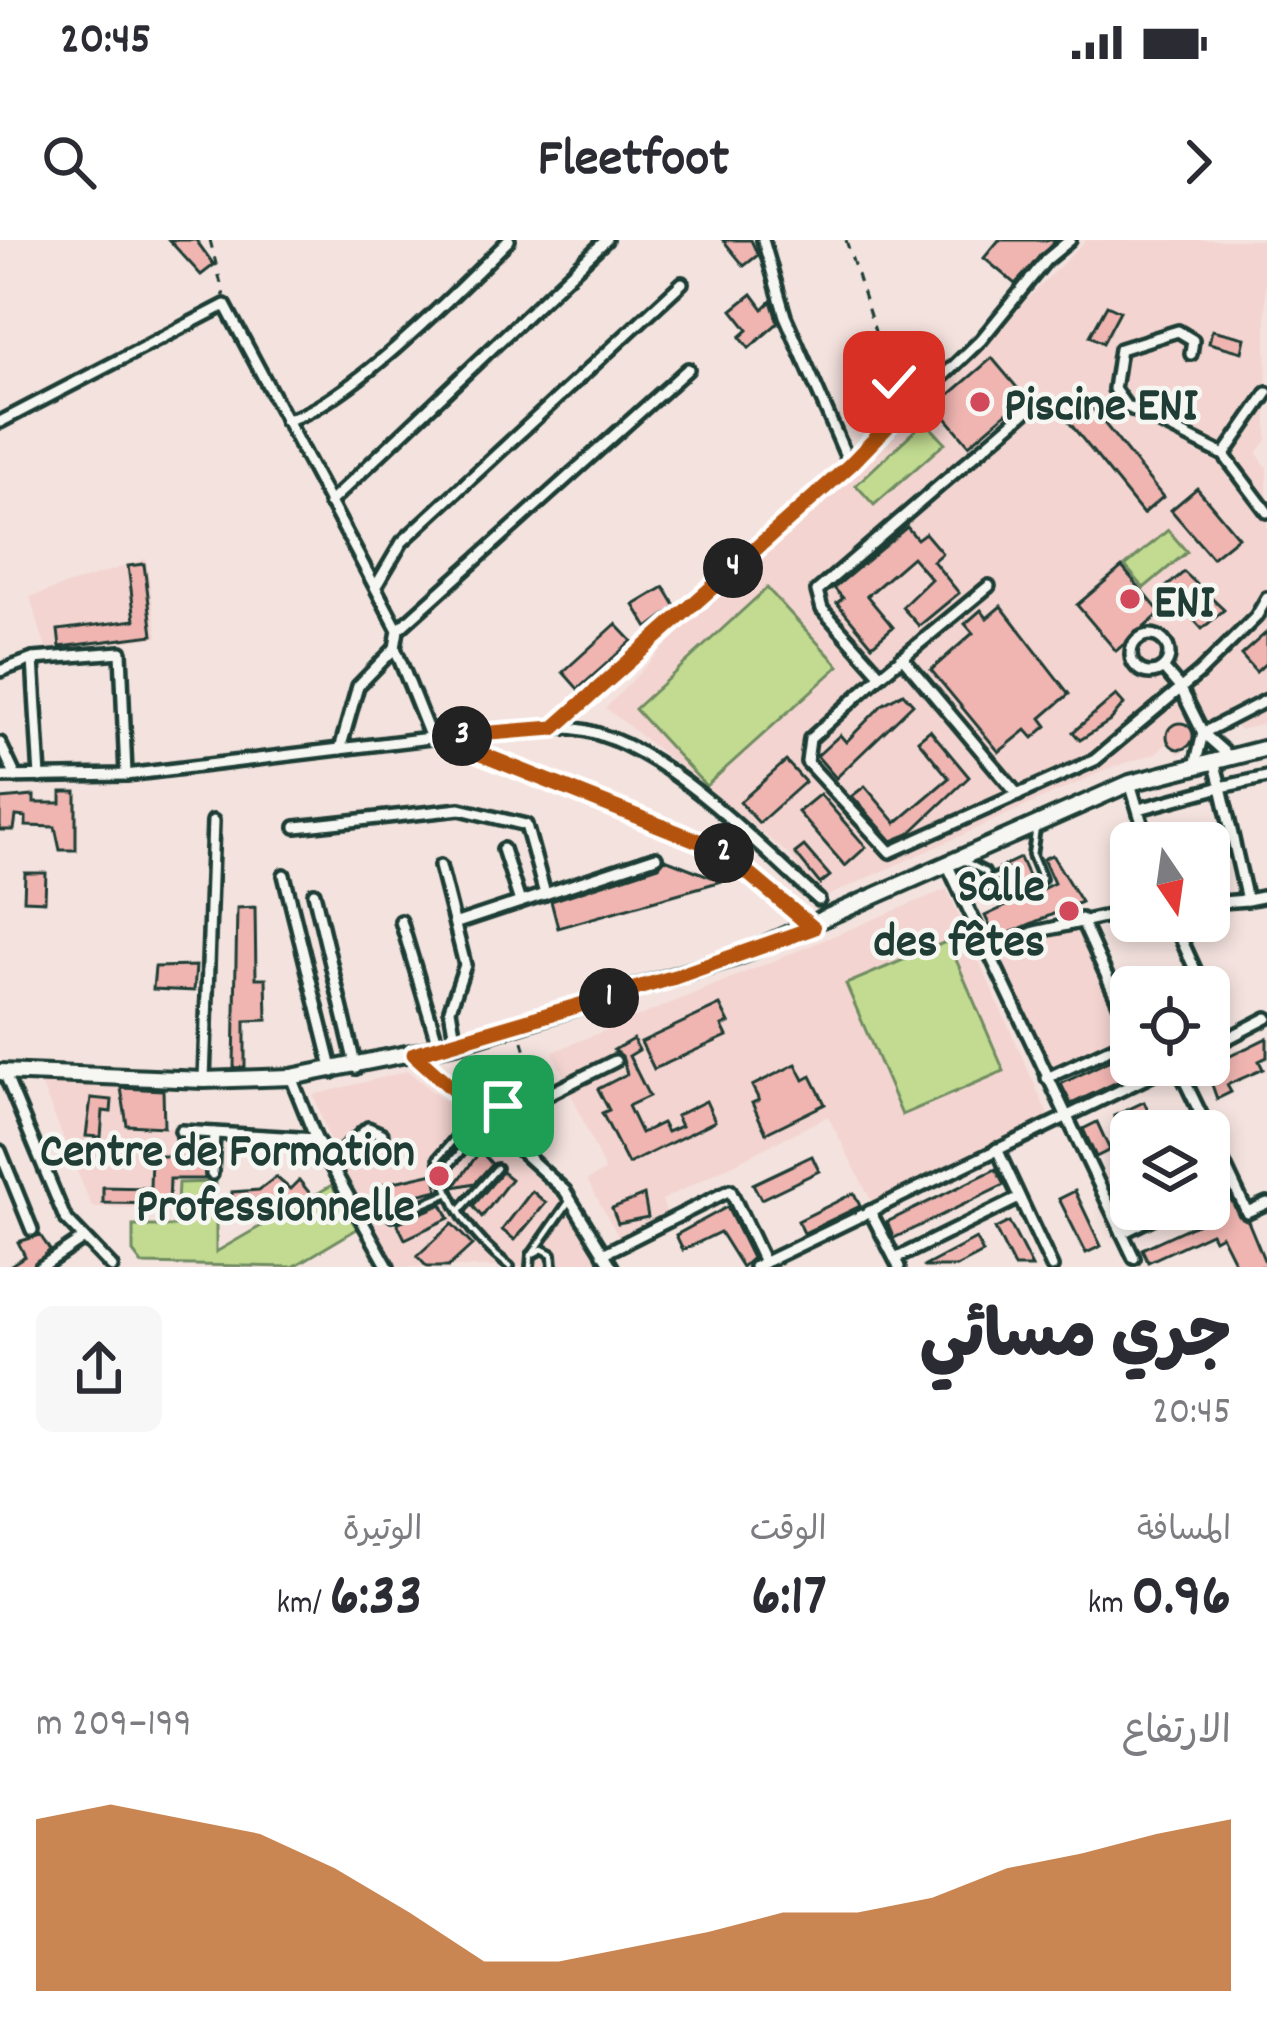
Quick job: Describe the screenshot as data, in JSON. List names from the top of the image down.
{
  "places": [
    "Piscine ENI",
    "ENI",
    "Salle des fêtes",
    "Centre de Formation Professionnelle"
  ],
  "north": "bottom",
  "page": {
    "status": "20:45",
    "header": "Fleetfoot",
    "pins": [
      "4",
      "3",
      "2",
      "1"
    ],
    "heading": ["جري مسائي", "20:45"],
    "stats": [
      ["المسافة", "0.96 km"],
      ["الوقت", "6:17"],
      ["الوتيرة", "6:33 /km"]
    ],
    "chart": ["الارتفاع", "199–209 m"]
  }
}
